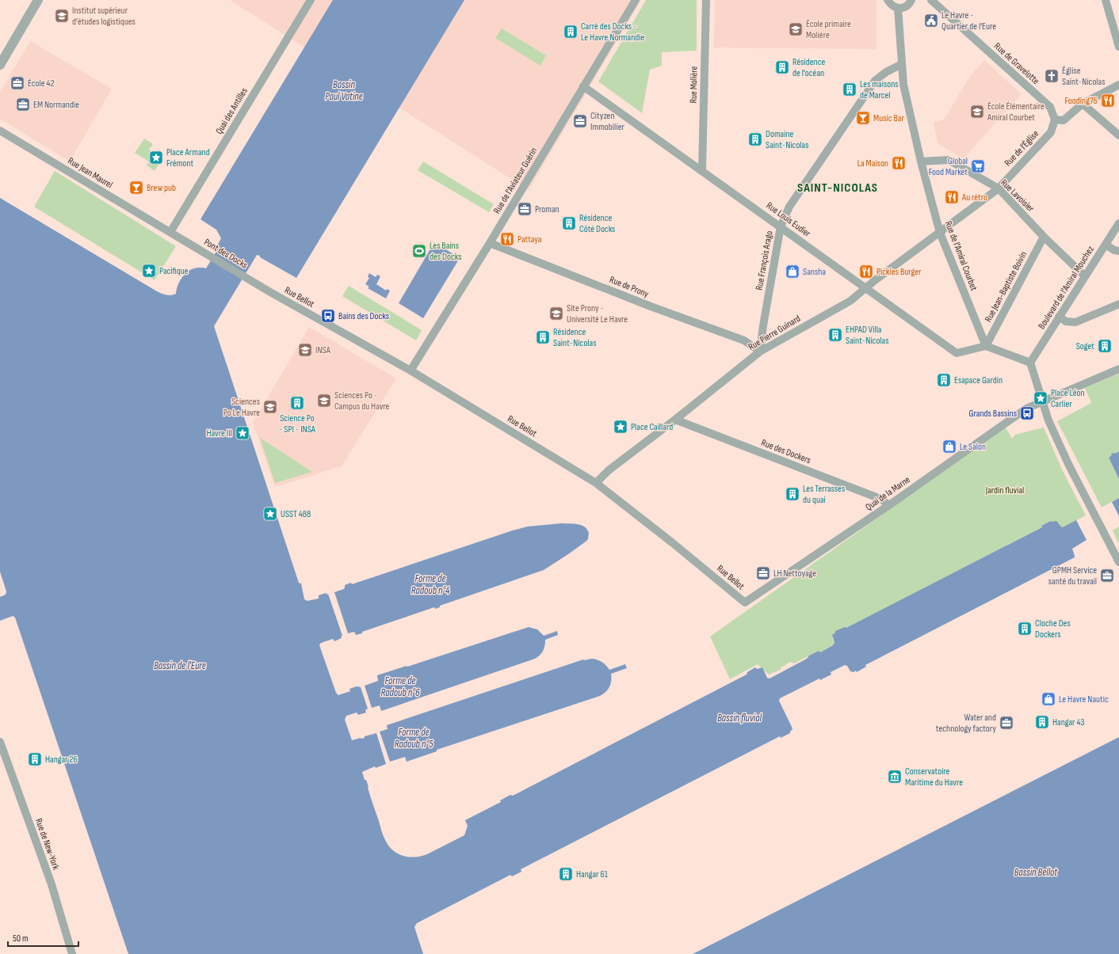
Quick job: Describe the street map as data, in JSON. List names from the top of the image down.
{
  "streets": {
    "street": [
      "Rue de Gravelotte",
      "Rue Molière",
      "Quai des Antilles",
      "Rue de l'Église",
      "Rue Jean Maurel",
      "Rue de l'Aviateur Guérin",
      "Rue Lavoisier",
      "Rue Louis Eudier",
      "Pont des Docks",
      "Rue de l'Amiral Courbet",
      "Rue François Arago",
      "Rue de Prony",
      "Rue Jean-Baptiste Boivin",
      "Boulevard de l'Amiral Mouchez",
      "Rue Bellot",
      "Rue Pierre Guinard",
      "Rue des Dockers",
      "Quai de la Marne",
      "Rue de New-York"
    ]
  },
  "crossings": [
    ["Rue de Gravelotte", "Rue de l'Église"],
    ["Rue Molière", "Rue Louis Eudier"],
    ["Quai des Antilles", "Rue Jean Maurel"],
    ["Quai des Antilles", "Pont des Docks"],
    ["Rue de l'Église", "Rue Lavoisier"],
    ["Rue de l'Église", "Rue de l'Amiral Courbet"],
    ["Rue de l'Église", "Rue Pierre Guinard"],
    ["Rue Jean Maurel", "Pont des Docks"],
    ["Rue de l'Aviateur Guérin", "Rue Louis Eudier"],
    ["Rue de l'Aviateur Guérin", "Rue de Prony"],
    ["Rue de l'Aviateur Guérin", "Rue Bellot"],
    ["Rue Lavoisier", "Rue de l'Amiral Courbet"],
    ["Rue Lavoisier", "Rue Jean-Baptiste Boivin"],
    ["Rue Lavoisier", "Boulevard de l'Amiral Mouchez"],
    ["Rue Louis Eudier", "Rue de l'Amiral Courbet"],
    ["Rue Louis Eudier", "Rue François Arago"],
    ["Rue Louis Eudier", "Rue Jean-Baptiste Boivin"],
    ["Rue Louis Eudier", "Rue Pierre Guinard"],
    ["Pont des Docks", "Rue Bellot"],
    ["Rue de l'Amiral Courbet", "Rue François Arago"],
    ["Rue de l'Amiral Courbet", "Rue Jean-Baptiste Boivin"],
    ["Rue de l'Amiral Courbet", "Rue Pierre Guinard"],
    ["Rue François Arago", "Rue de Prony"],
    ["Rue François Arago", "Rue Pierre Guinard"],
    ["Rue de Prony", "Rue Pierre Guinard"],
    ["Rue Bellot", "Rue Pierre Guinard"],
    ["Rue Bellot", "Quai de la Marne"],
    ["Rue Pierre Guinard", "Rue des Dockers"],
    ["Rue des Dockers", "Quai de la Marne"]
  ],
  "districts": ["SAINT-NICOLAS"],
  "water": [
    "Bassin Paul Vatine",
    "Forme de Radoub n°4",
    "Bassin de l'Eure",
    "Forme de Radoub n°6",
    "Bassin fluvial",
    "Forme de Radoub n°5",
    "Bassin Bellot"
  ],
  "parks": ["Jardin fluvial"],
  "places": {
    "school or university": [
      "Institut supérieur d'études logistiques",
      "École primaire Molière",
      "École Élémentaire Amiral Courbet",
      "Site Prony - Université Le Havre",
      "INSA",
      "Sciences Po - Campus du Havre",
      "Sciences Po Le Havre"
    ],
    "public building": ["Le Havre - Quartier de l'Eure"],
    "building": [
      "Carré des Docks - Le Havre Normandie",
      "Résidence de l'océan",
      "Les maisons de Marcel",
      "Domaine Saint-Nicolas",
      "Résidence Côté Docks",
      "EHPAD Villa Saint-Nicolas",
      "Résidence Saint-Nicolas",
      "Soget",
      "Esapace Gardin",
      "Science Po - SPI - INSA",
      "Les Terrasses du quai",
      "Cloche Des Dockers",
      "Hangar 43",
      "Hangar 26",
      "Hangar 61"
    ],
    "church": ["Église Saint-Nicolas"],
    "office": [
      "École 42",
      "EM Normandie",
      "Cityzen Immobilier",
      "Proman",
      "LH Nettoyage",
      "GPMH Service santé du travail",
      "Water and technology factory"
    ],
    "restaurant": [
      "Fooding76",
      "La Maison",
      "Au rétro",
      "Pattaya",
      "Pickles Burger"
    ],
    "bar": ["Music Bar", "Brew pub"],
    "place": [
      "Place Armand Frémont",
      "Pacifique",
      "Place Léon Carlier",
      "Place Caillard",
      "Havre III",
      "USST 488"
    ],
    "supermarket": ["Global Food Market"],
    "sports": ["Les Bains des Docks"],
    "shop": ["Sansha", "Le Salon", "Le Havre Nautic"],
    "bus stop": ["Bains des Docks", "Grands Bassins"],
    "museum": ["Conservatoire Maritime du Havre"]
  },
  "scale_bar": "50 m"
}
